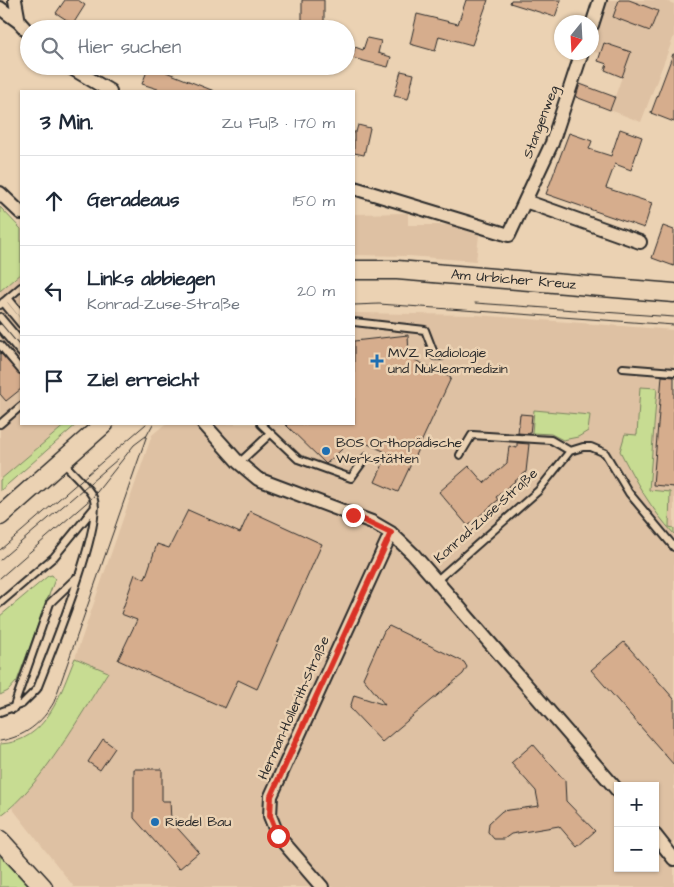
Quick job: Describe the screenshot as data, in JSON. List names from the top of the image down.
{
  "streets": {
    "main road": ["Am Urbicher Kreuz"],
    "street": ["Stangenweg", "Konrad-Zuse-Straße", "Herman-Hollerith-Straße"]
  },
  "crossings": [
    ["Konrad-Zuse-Straße", "Herman-Hollerith-Straße"]
  ],
  "places": {
    "health": ["MVZ Radiologie und Nuklearmedizin"],
    "other": ["BOS Orthopädische Werkstätten", "Riedel Bau"]
  },
  "north": "bottom",
  "page": {
    "search": "Hier suchen",
    "heading": ["3 Min.", "Zu Fuß · 170 m"],
    "list": [
      ["Geradeaus", "150 m"],
      ["Links abbiegen", "Konrad-Zuse-Straße", "20 m"],
      "Ziel erreicht"
    ],
    "map_buttons": ["+", "−"]
  }
}
